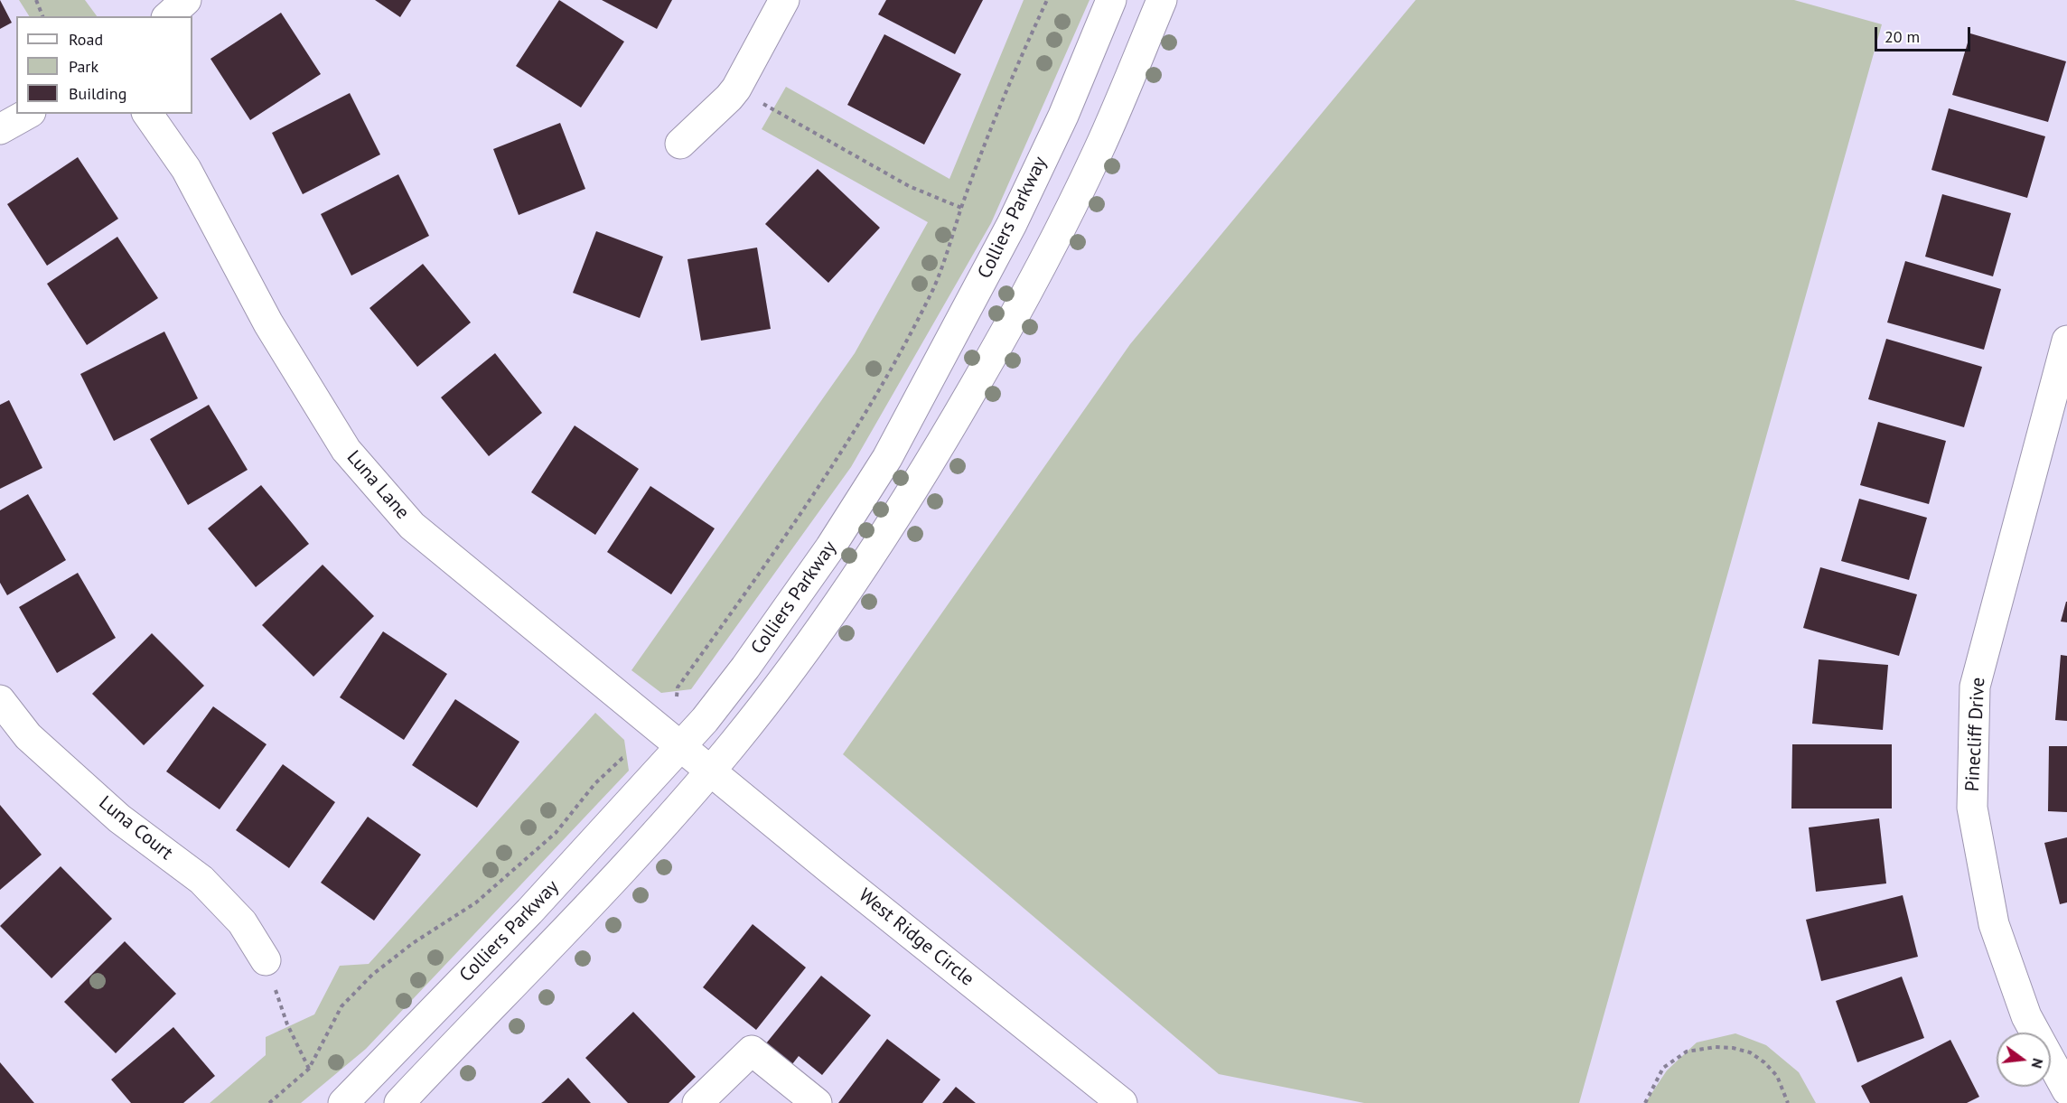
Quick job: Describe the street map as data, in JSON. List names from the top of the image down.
{
  "streets": {
    "street": [
      "Colliers Parkway",
      "Luna Lane",
      "Pinecliff Drive",
      "Luna Court",
      "West Ridge Circle"
    ]
  },
  "crossings": [
    ["Colliers Parkway", "Luna Lane"],
    ["Colliers Parkway", "West Ridge Circle"],
    ["Luna Lane", "West Ridge Circle"]
  ],
  "legend": ["Road", "Park", "Building"],
  "scale_bar": "20 m",
  "north": "right"
}
